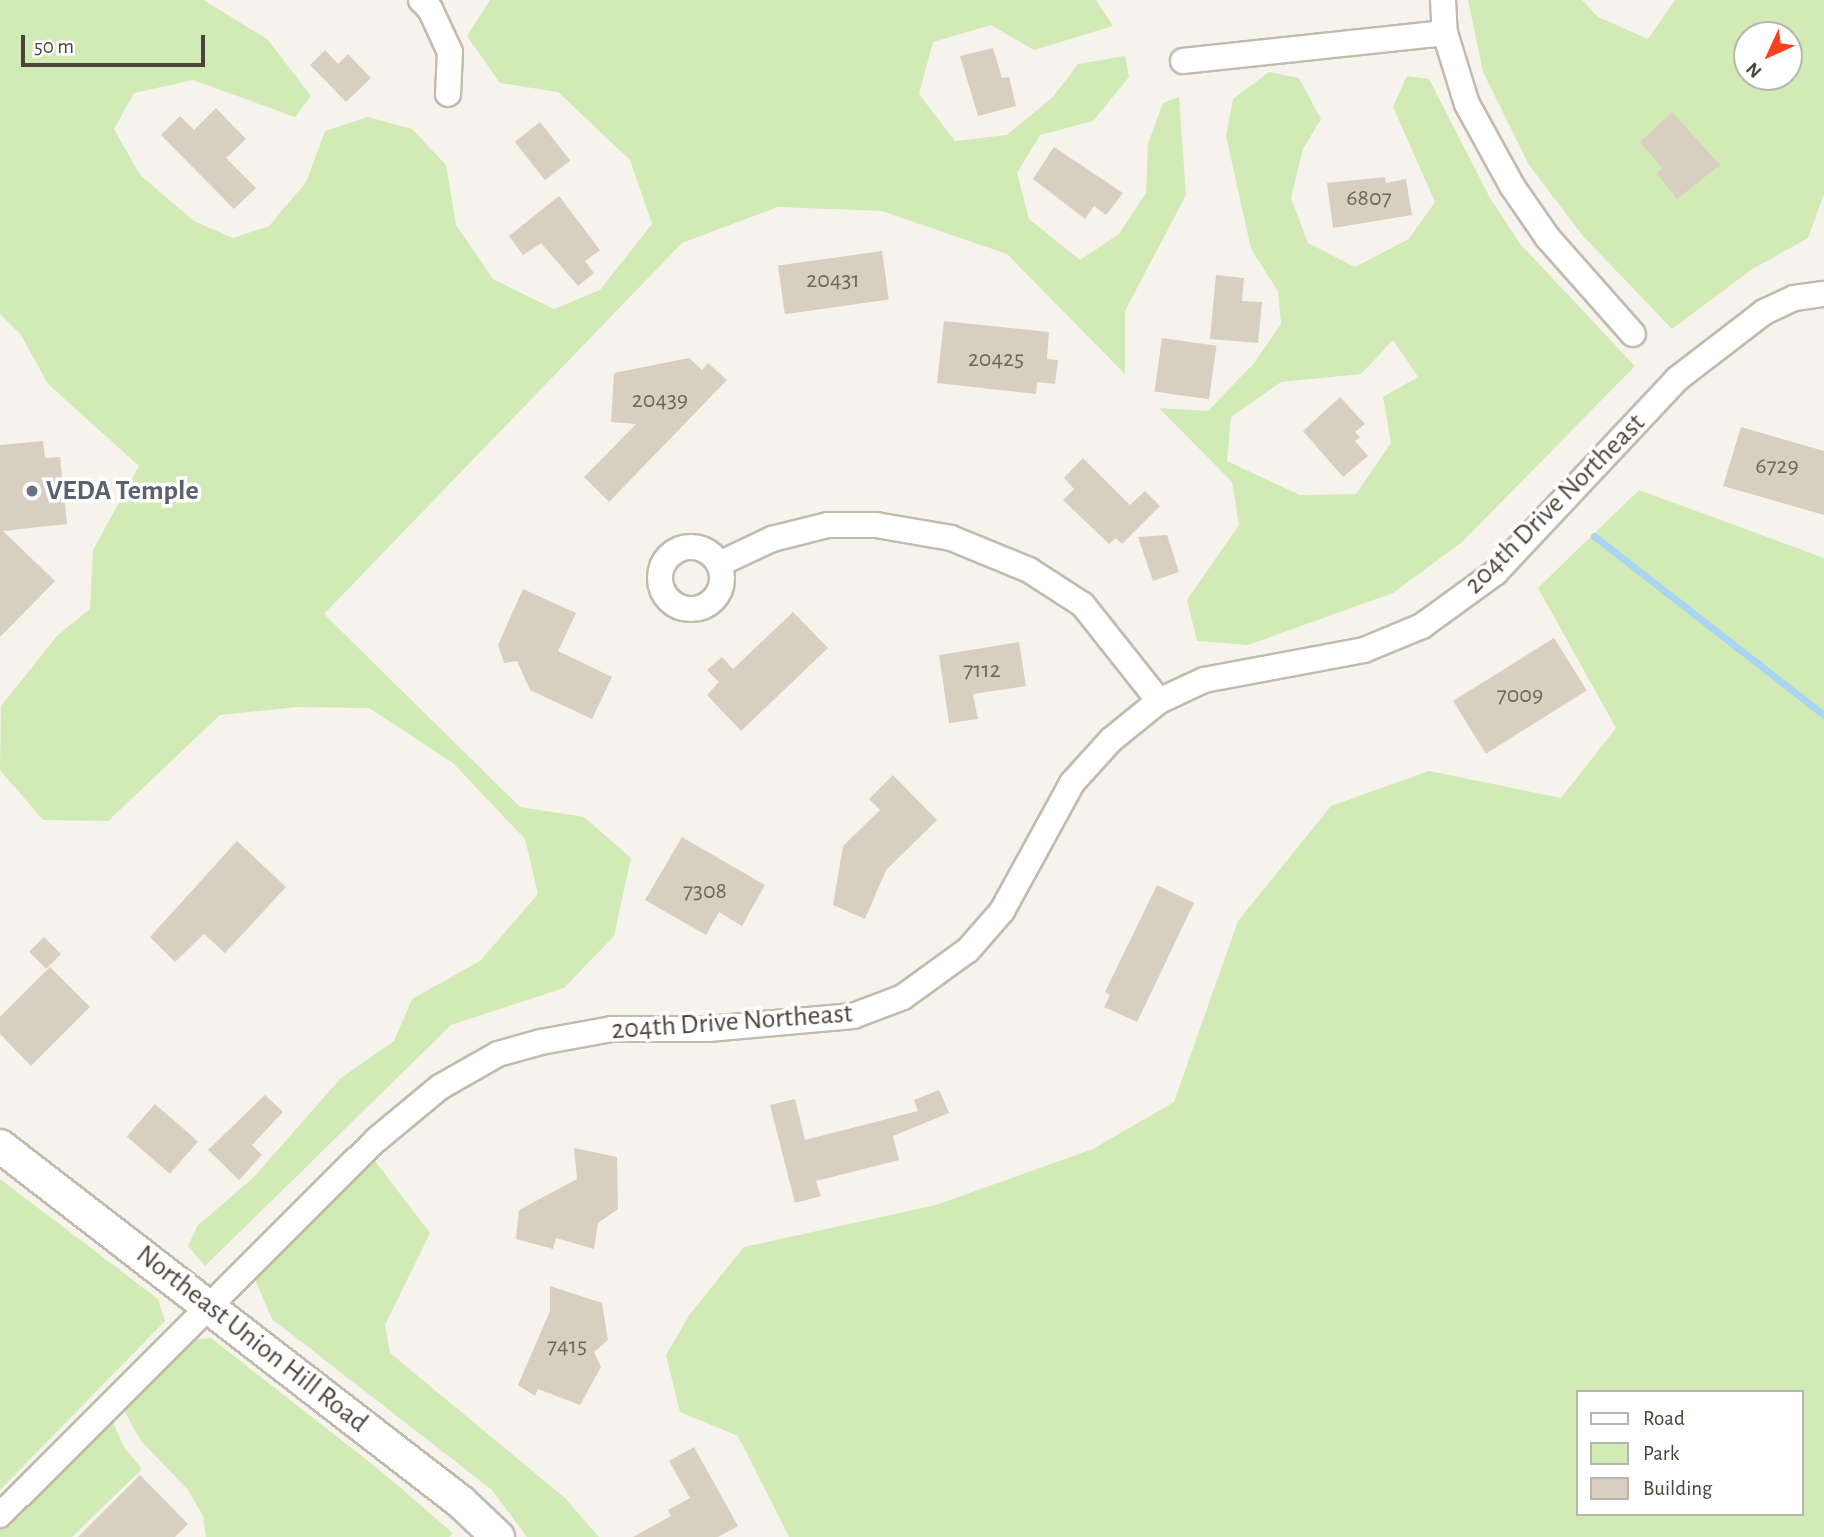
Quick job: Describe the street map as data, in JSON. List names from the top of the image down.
{
  "streets": {
    "street": ["204th Drive Northeast", "Northeast Union Hill Road"]
  },
  "crossings": [
    ["204th Drive Northeast", "Northeast Union Hill Road"]
  ],
  "places": ["VEDA Temple"],
  "house_numbers": [
    "6807",
    "20431",
    "20425",
    "20439",
    "6729",
    "7112",
    "7009",
    "7308",
    "7415"
  ],
  "legend": ["Road", "Park", "Building"],
  "scale_bar": "50 m",
  "north": "bottom left"
}
